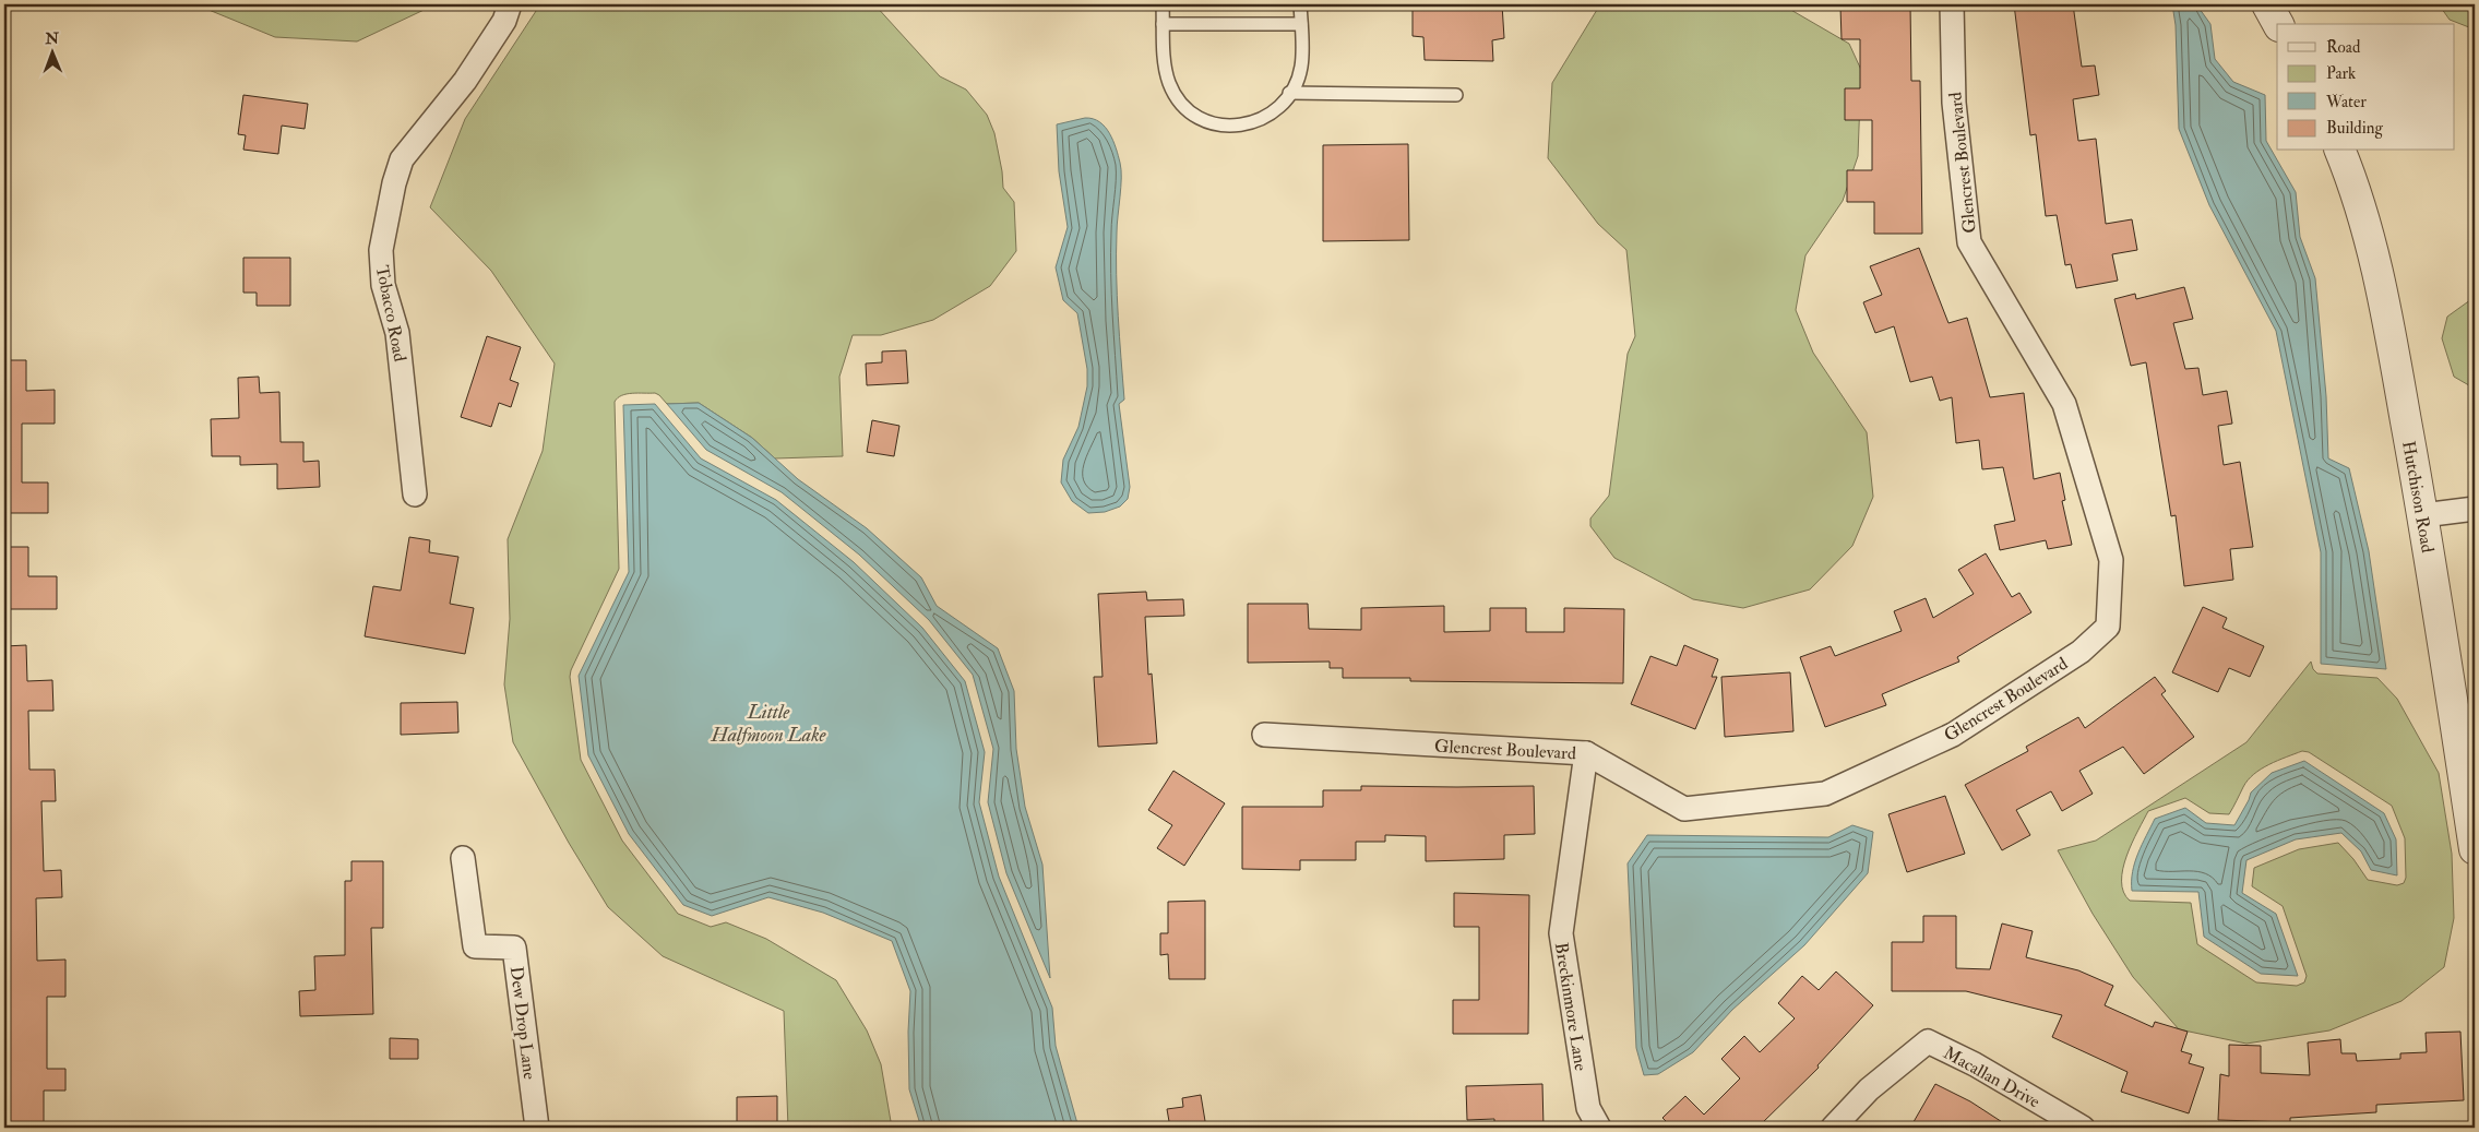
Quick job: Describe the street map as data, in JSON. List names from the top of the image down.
{
  "streets": {
    "street": [
      "Glencrest Boulevard",
      "Tobacco Road",
      "Hutchison Road",
      "Breckinmore Lane",
      "Dew Drop Lane",
      "Macallan Drive"
    ]
  },
  "crossings": [
    ["Glencrest Boulevard", "Breckinmore Lane"]
  ],
  "water": ["Little Halfmoon Lake"],
  "legend": [
    "Road",
    "Park",
    "Water",
    "Building"
  ],
  "north": "top"
}
